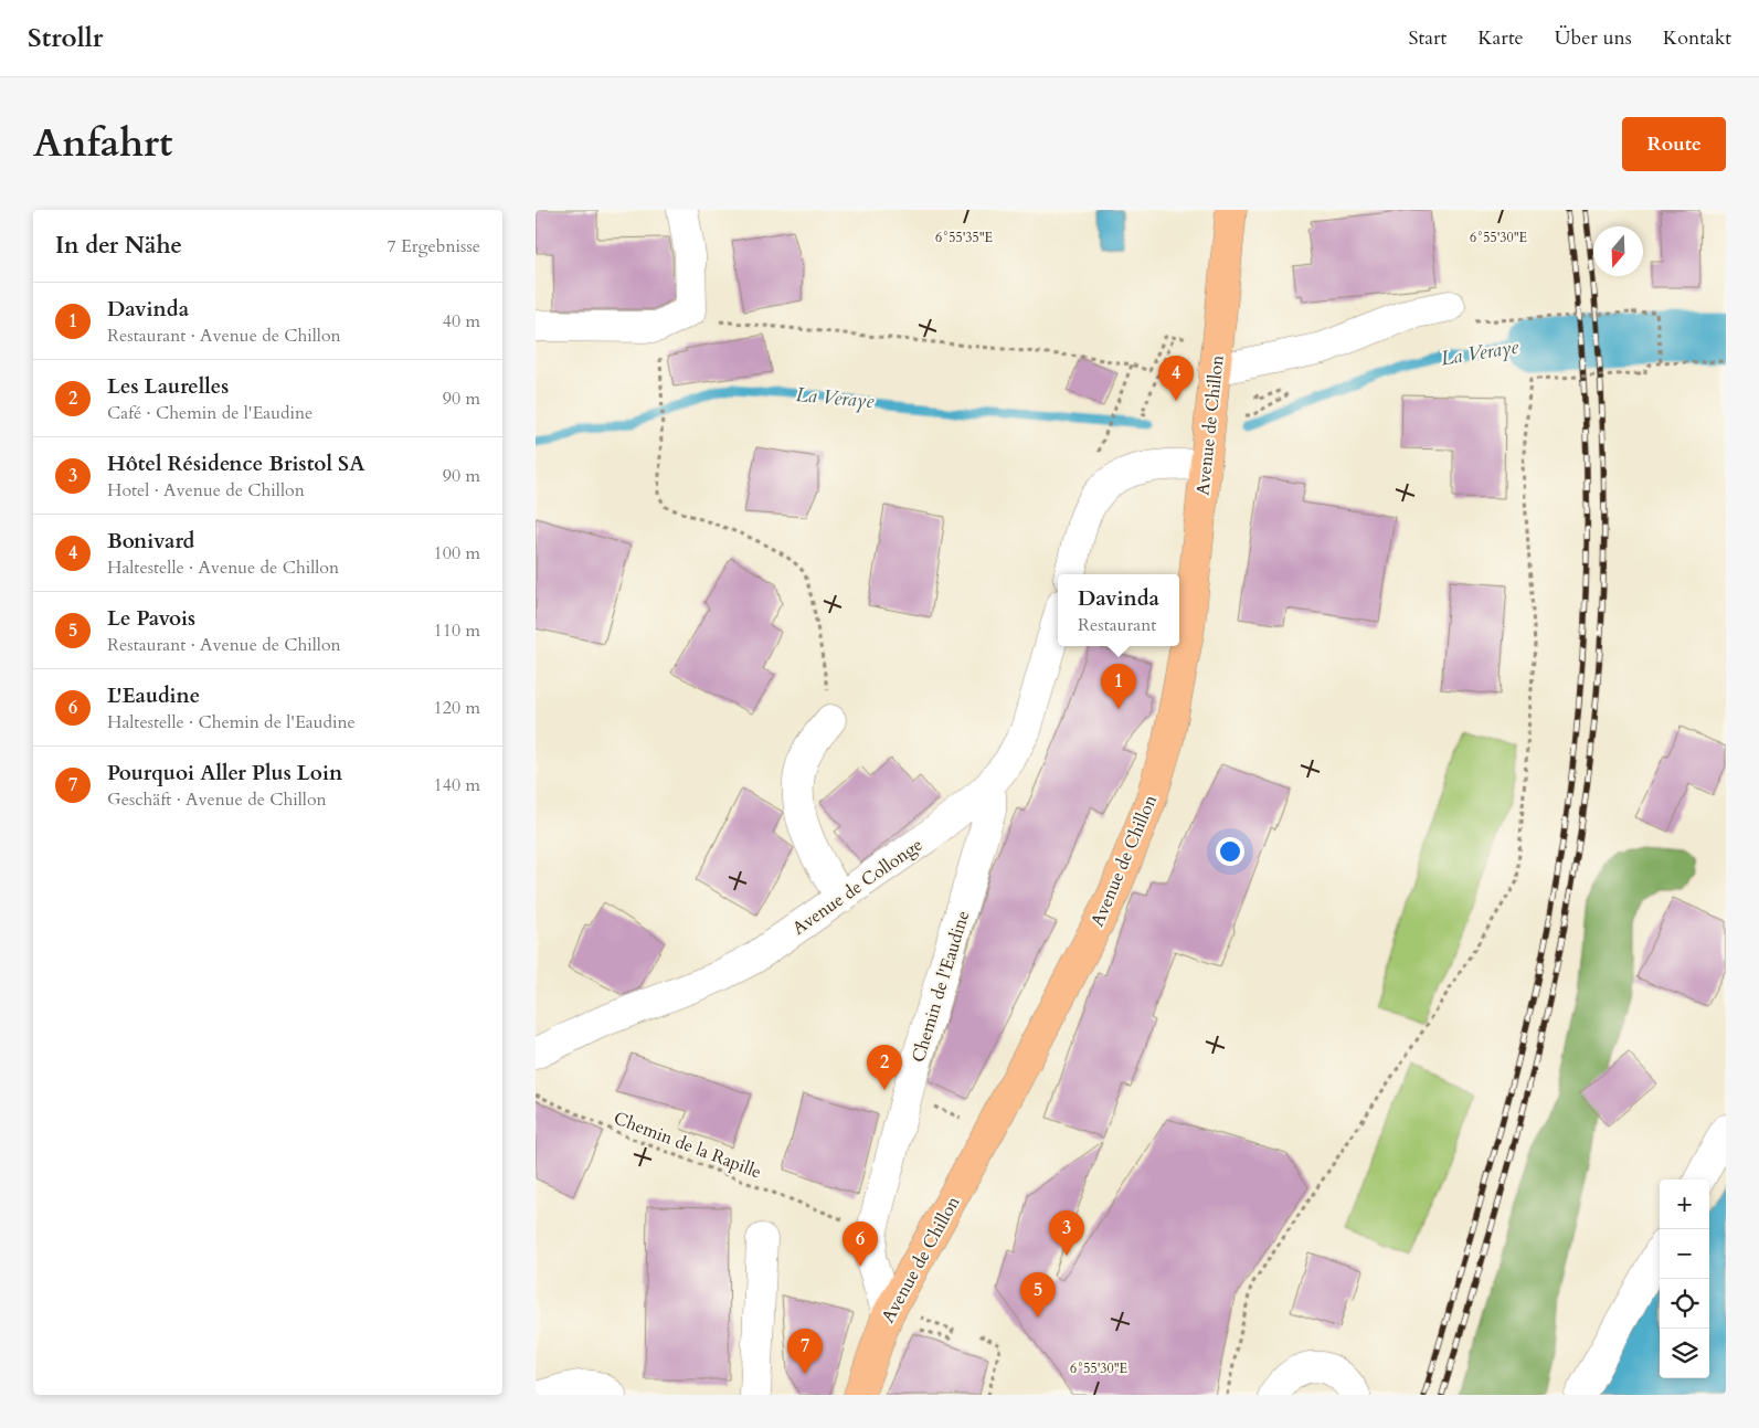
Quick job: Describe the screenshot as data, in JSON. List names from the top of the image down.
{
  "streets": {
    "main road": ["Avenue de Chillon"],
    "street": ["Avenue de Collonge", "Chemin de l'Eaudine"],
    "path": ["Chemin de la Rapille"]
  },
  "crossings": [
    ["Avenue de Chillon", "Chemin de l'Eaudine"],
    ["Avenue de Collonge", "Chemin de l'Eaudine"]
  ],
  "water": ["La Veraye"],
  "north": "bottom",
  "page": {
    "header": "Strollr",
    "nav": [
      "Start",
      "Karte",
      "Über uns",
      "Kontakt"
    ],
    "title": "Anfahrt",
    "buttons": "Route",
    "heading": ["In der Nähe", "7 Ergebnisse"],
    "list": [
      {
        "mark": "1",
        "name": "Davinda",
        "note": "Restaurant · Avenue de Chillon",
        "value": "40 m"
      },
      {
        "mark": "2",
        "name": "Les Laurelles",
        "note": "Café · Chemin de l'Eaudine",
        "value": "90 m"
      },
      {
        "mark": "3",
        "name": "Hôtel Résidence Bristol SA",
        "note": "Hotel · Avenue de Chillon",
        "value": "90 m"
      },
      {
        "mark": "4",
        "name": "Bonivard",
        "note": "Haltestelle · Avenue de Chillon",
        "value": "100 m"
      },
      {
        "mark": "5",
        "name": "Le Pavois",
        "note": "Restaurant · Avenue de Chillon",
        "value": "110 m"
      },
      {
        "mark": "6",
        "name": "L'Eaudine",
        "note": "Haltestelle · Chemin de l'Eaudine",
        "value": "120 m"
      },
      {
        "mark": "7",
        "name": "Pourquoi Aller Plus Loin",
        "note": "Geschäft · Avenue de Chillon",
        "value": "140 m"
      }
    ],
    "pins": [
      "4",
      "1",
      "2",
      "3",
      "6",
      "5",
      "7"
    ],
    "popup": ["Davinda", "Restaurant"],
    "map_buttons": ["+", "−"]
  },
  "coordinates": ["6°55'35\"E", "6°55'30\"E"]
}
